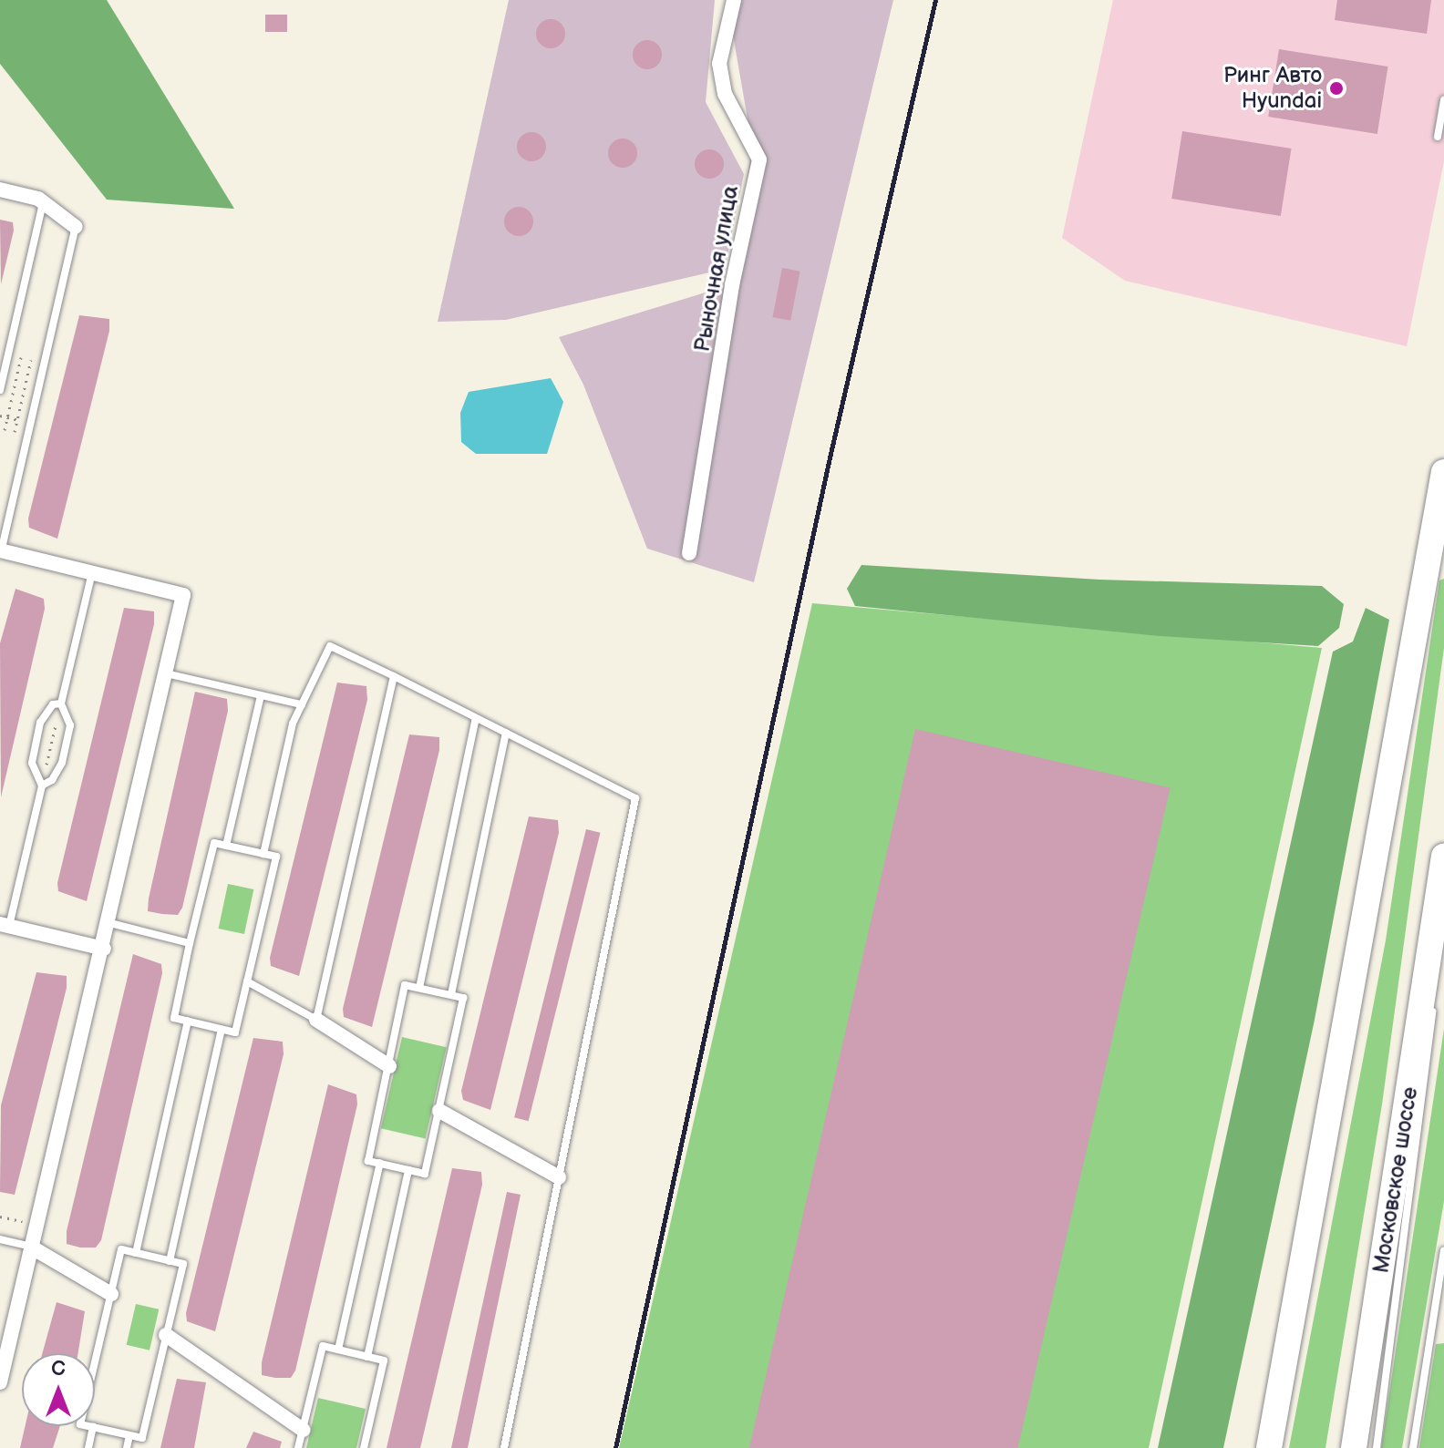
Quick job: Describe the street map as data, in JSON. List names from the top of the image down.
{
  "streets": {
    "highway": ["Московское шоссе"],
    "street": ["Рыночная улица"]
  },
  "places": ["Ринг Авто Hyundai"],
  "north": "top"
}
